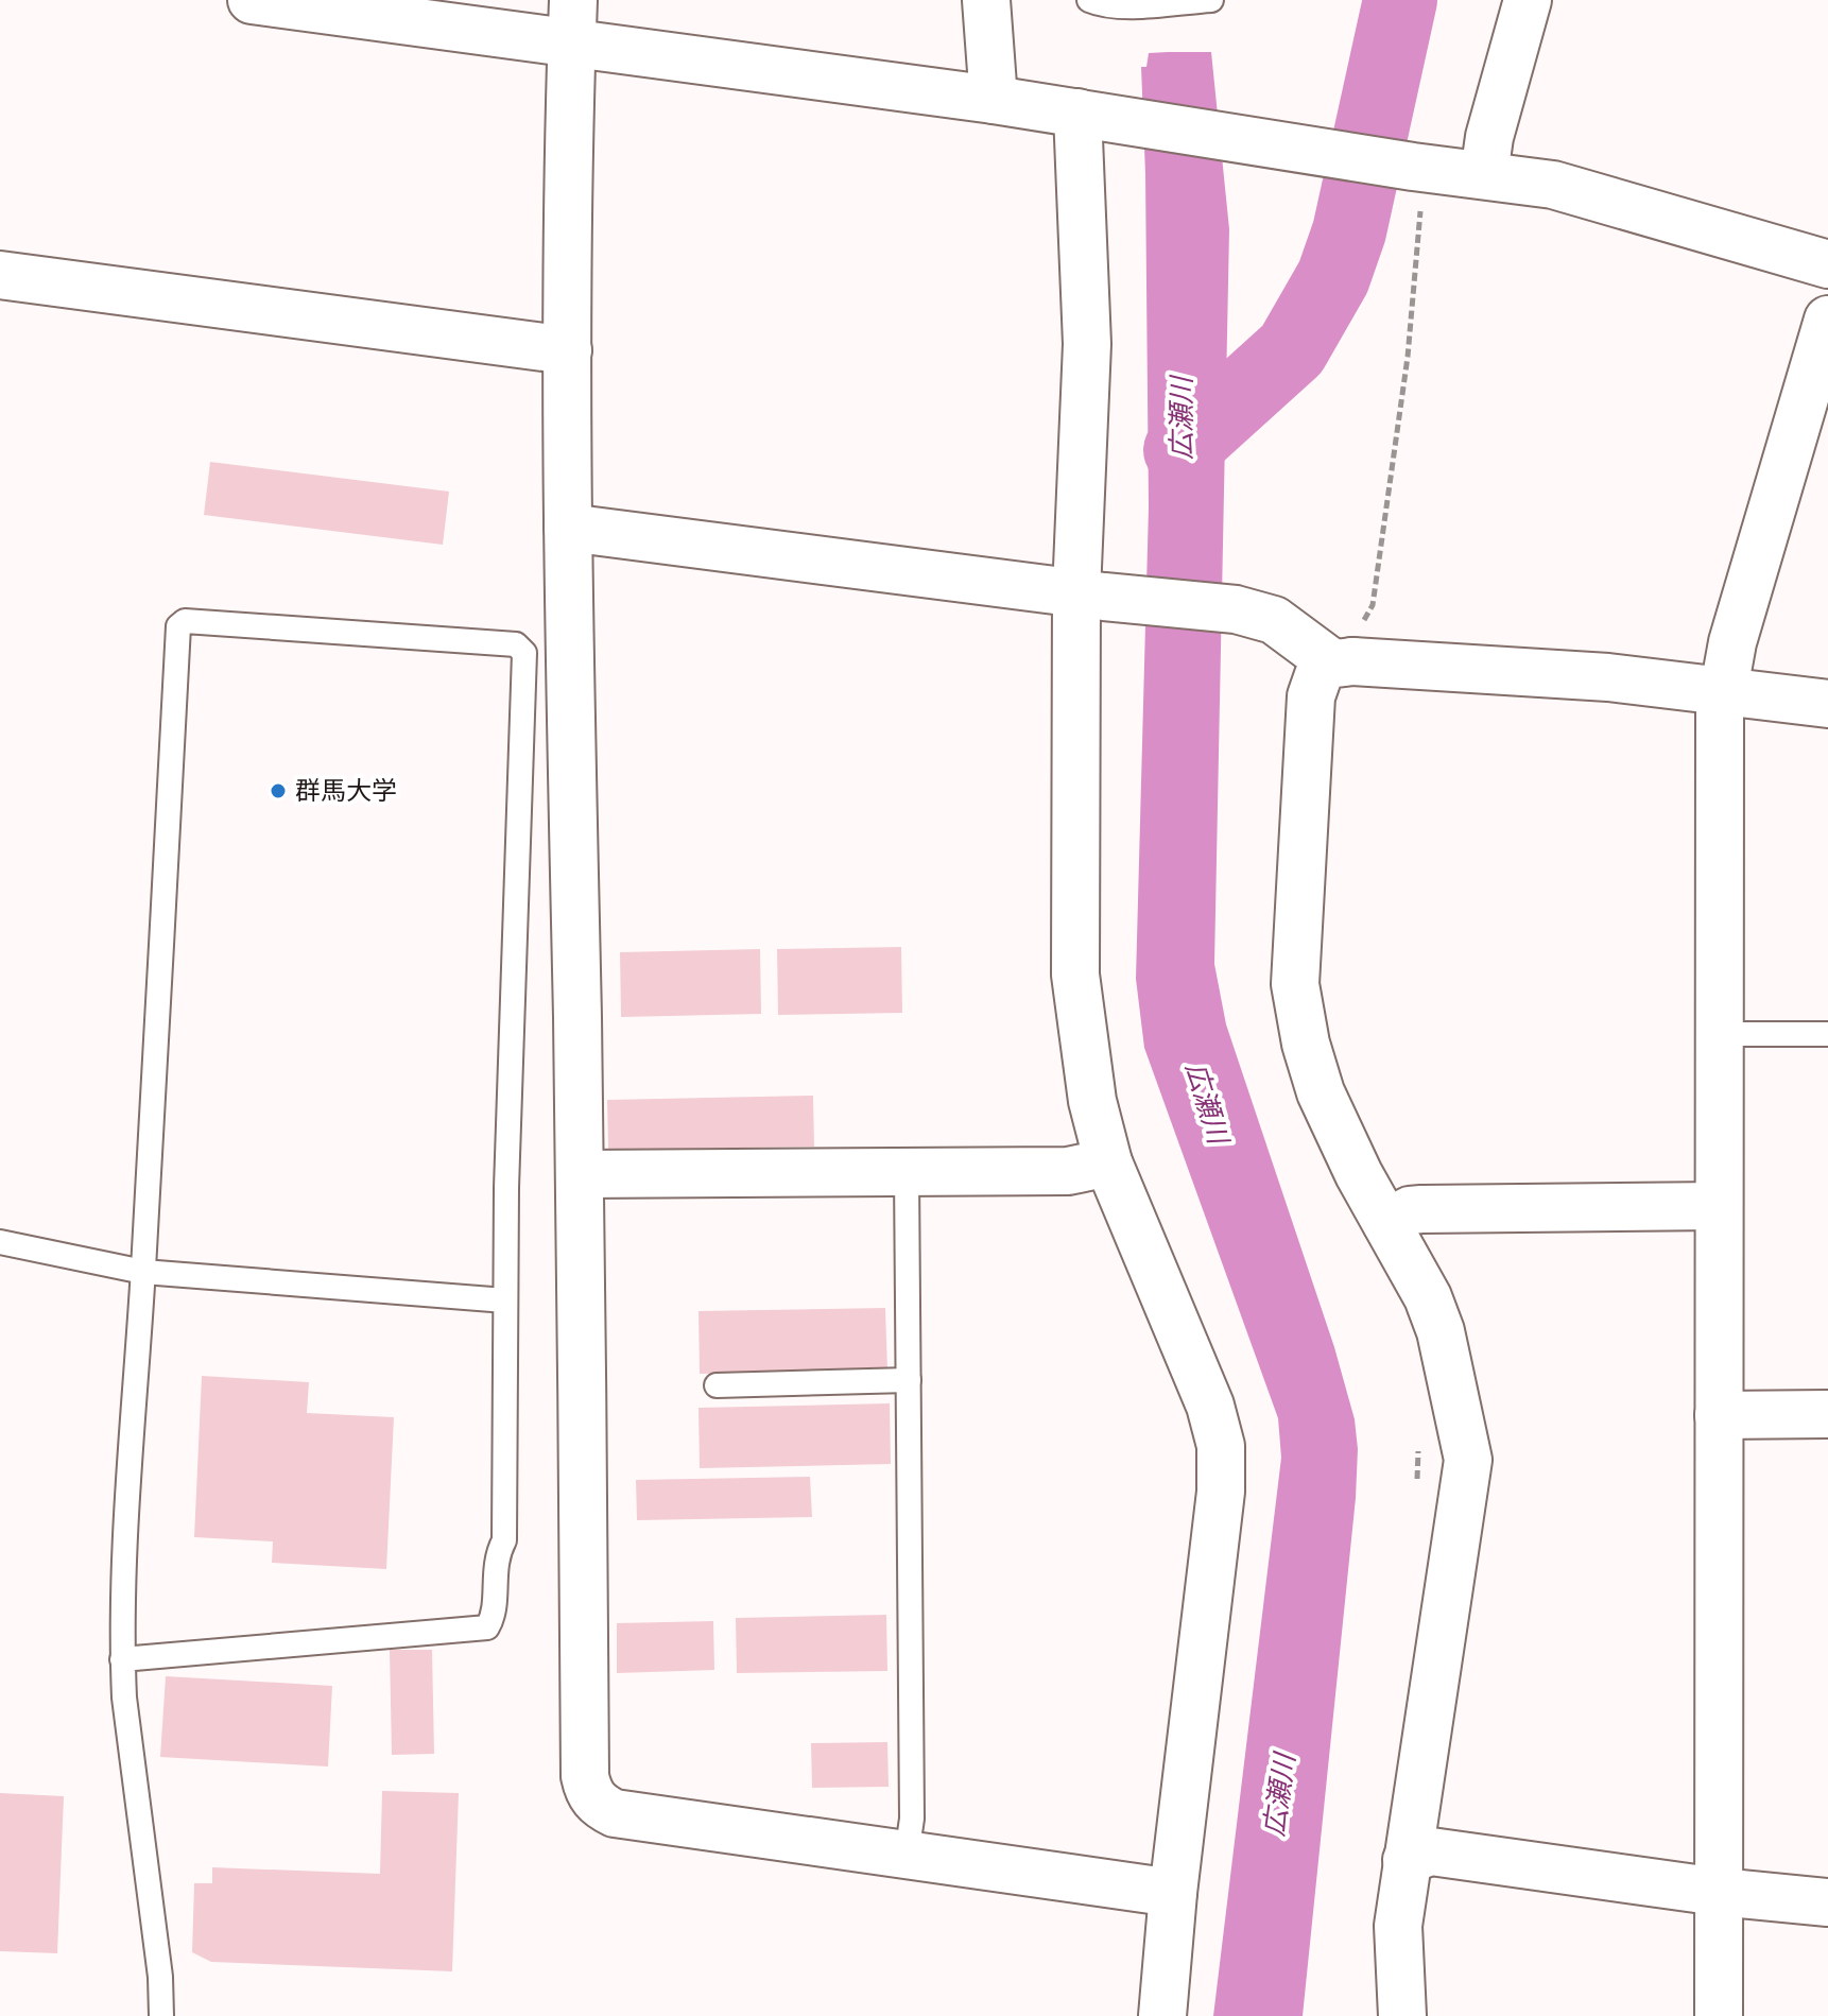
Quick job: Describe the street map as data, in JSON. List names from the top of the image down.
{
  "water": ["広瀬川"],
  "places": ["群馬大学"]
}
